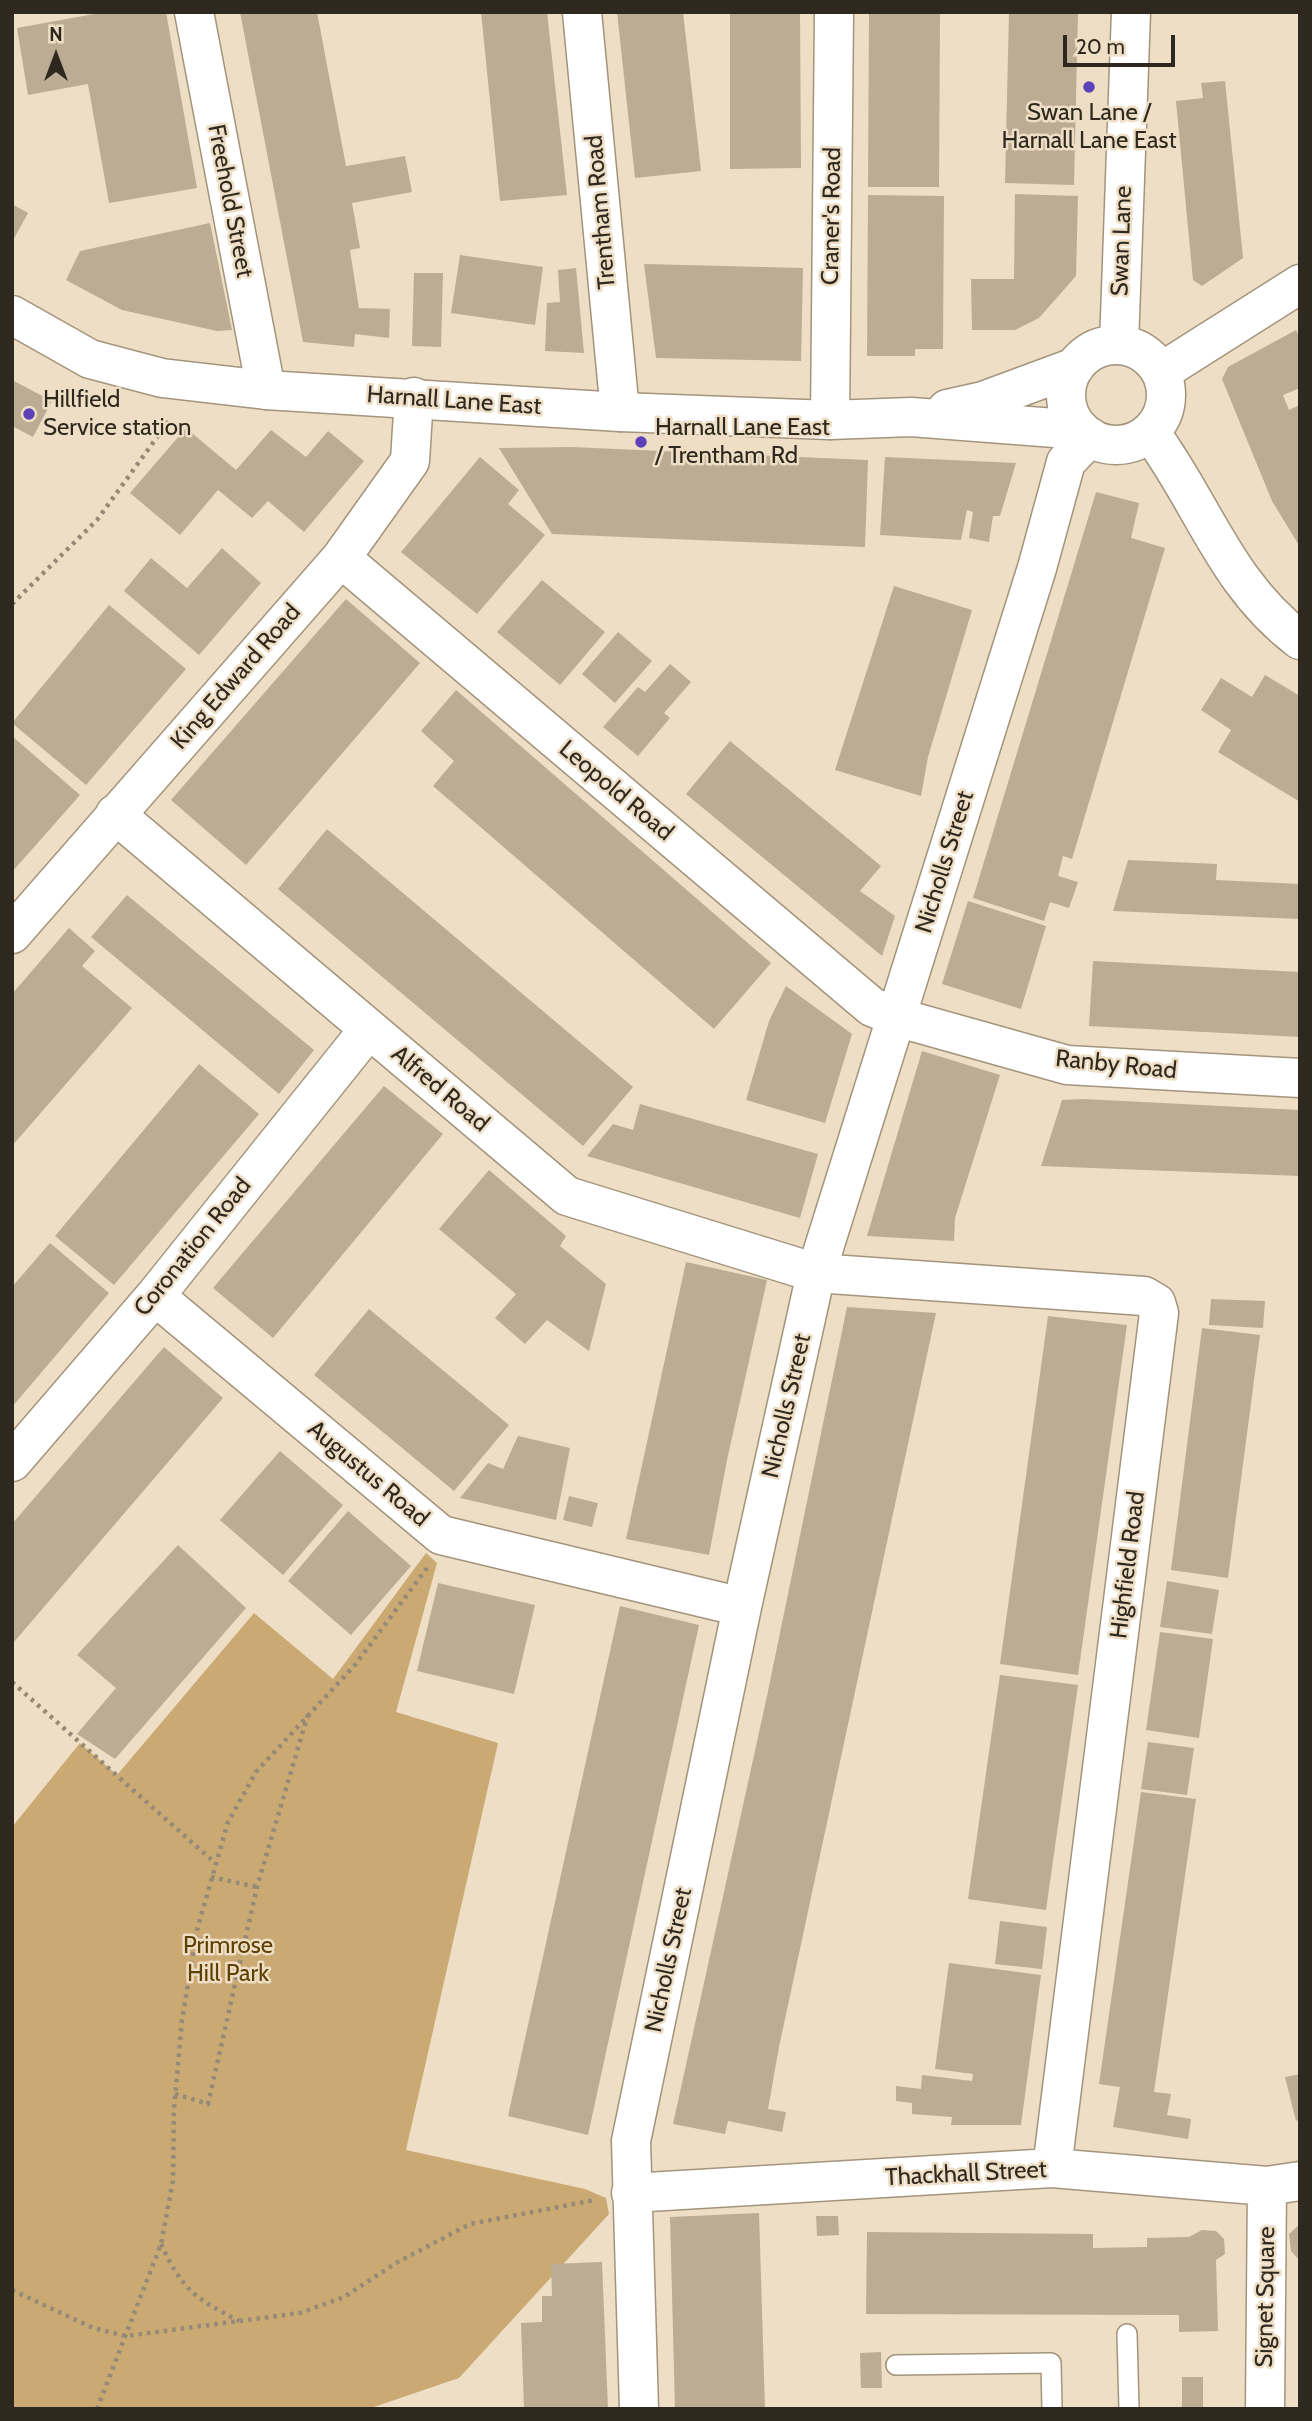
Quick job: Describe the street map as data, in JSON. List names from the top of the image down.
{
  "streets": {
    "street": [
      "Freehold Street",
      "Trentham Road",
      "Craner's Road",
      "Swan Lane",
      "Harnall Lane East",
      "King Edward Road",
      "Leopold Road",
      "Nicholls Street",
      "Ranby Road",
      "Alfred Road",
      "Coronation Road",
      "Augustus Road",
      "Highfield Road",
      "Thackhall Street",
      "Signet Square"
    ]
  },
  "crossings": [
    ["Freehold Street", "Harnall Lane East"],
    ["Trentham Road", "Harnall Lane East"],
    ["Craner's Road", "Harnall Lane East"],
    ["Swan Lane", "Harnall Lane East"],
    ["Swan Lane", "Nicholls Street"],
    ["Harnall Lane East", "King Edward Road"],
    ["Harnall Lane East", "Nicholls Street"],
    ["King Edward Road", "Leopold Road"],
    ["King Edward Road", "Alfred Road"],
    ["Leopold Road", "Nicholls Street"],
    ["Leopold Road", "Ranby Road"],
    ["Nicholls Street", "Ranby Road"],
    ["Nicholls Street", "Alfred Road"],
    ["Nicholls Street", "Augustus Road"],
    ["Nicholls Street", "Highfield Road"],
    ["Nicholls Street", "Thackhall Street"],
    ["Alfred Road", "Coronation Road"],
    ["Alfred Road", "Highfield Road"],
    ["Coronation Road", "Augustus Road"],
    ["Highfield Road", "Thackhall Street"],
    ["Thackhall Street", "Signet Square"]
  ],
  "parks": ["Primrose Hill Park"],
  "places": ["Swan Lane / Harnall Lane East", "Hillfield Service station", "Harnall Lane East / Trentham Rd"],
  "scale_bar": "20 m",
  "north": "top"
}
